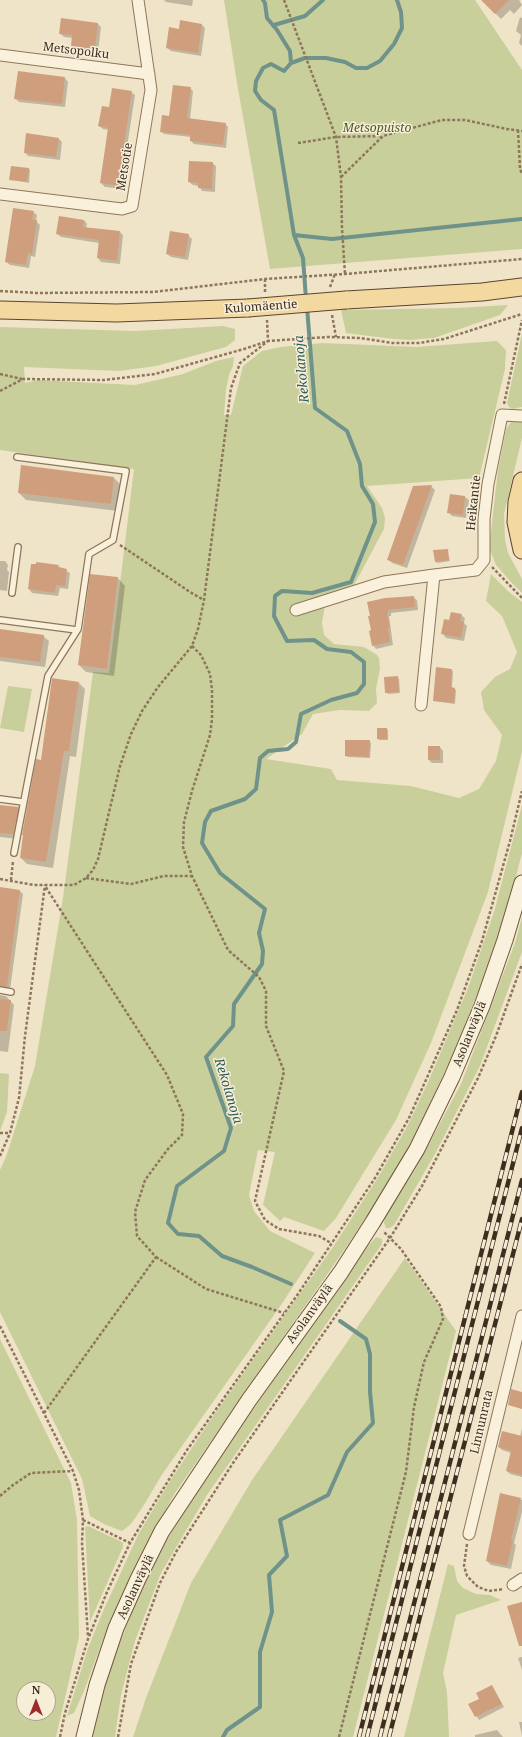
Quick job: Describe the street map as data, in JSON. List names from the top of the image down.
{
  "streets": {
    "main road": ["Kulomäentie", "Asolanväylä"],
    "street": [
      "Metsopolku",
      "Metsotie",
      "Heikantie",
      "Linnunrata"
    ]
  },
  "crossings": [
    ["Metsopolku", "Metsotie"]
  ],
  "water": ["Rekolanoja"],
  "parks": ["Metsopuisto"],
  "north": "top"
}
